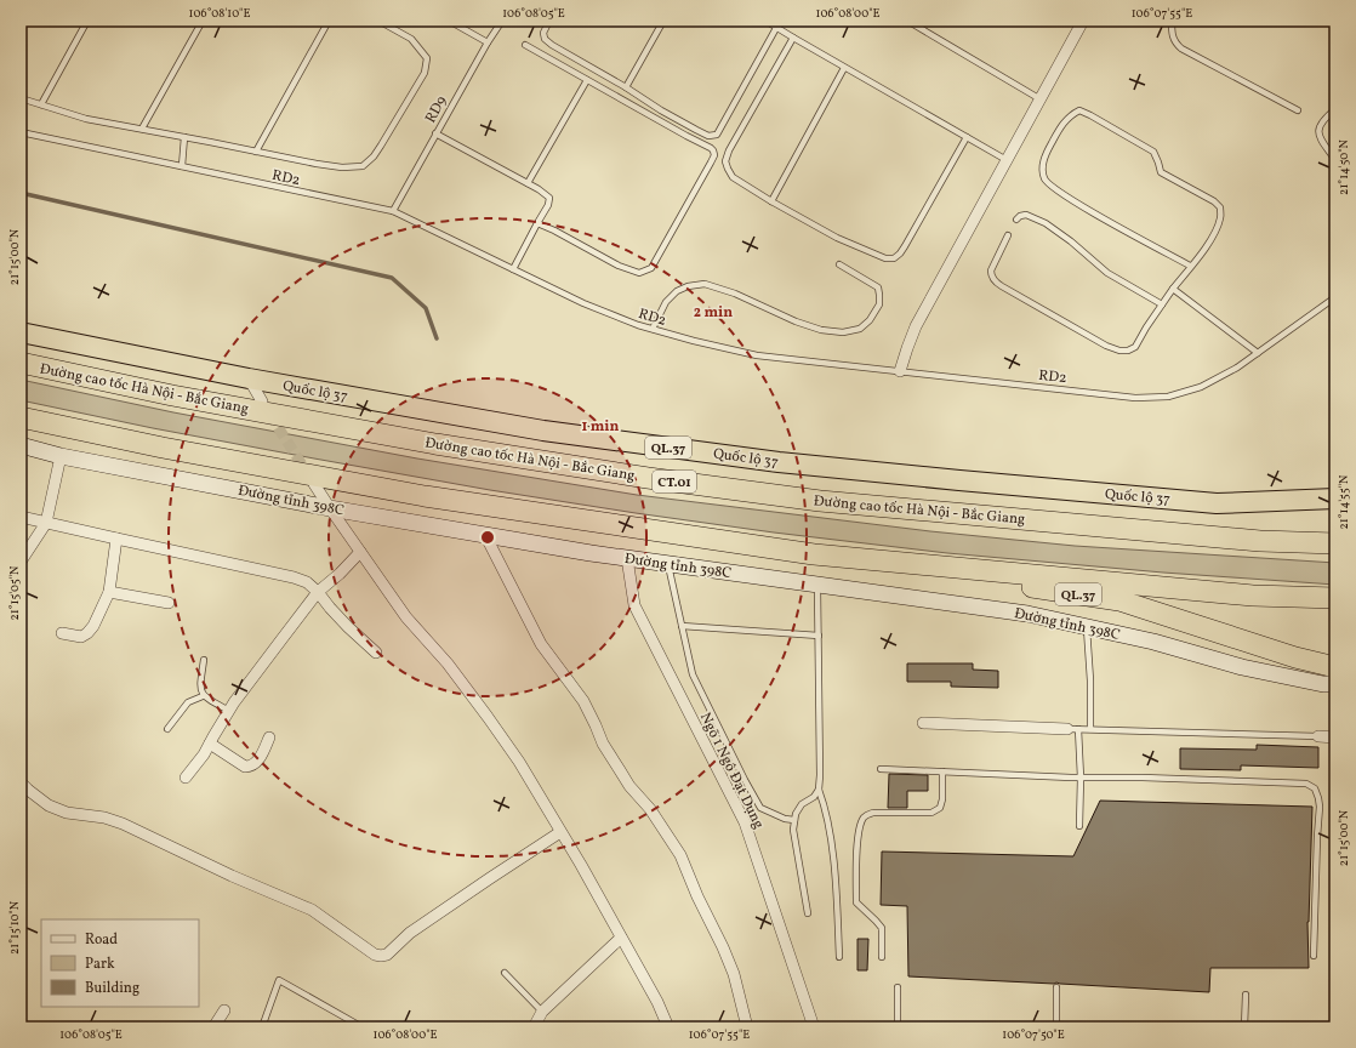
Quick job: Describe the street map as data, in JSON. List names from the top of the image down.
{
  "streets": {
    "highway": [
      "Đường cao tốc Hà Nội - Bắc Giang",
      "Quốc lộ 37",
      "QL.37",
      "CT.01"
    ],
    "main road": ["Đường tỉnh 398C"],
    "street": ["Ngõ 1 Ngô Đạt Dụng"],
    "lane": ["RD9", "RD2"]
  },
  "crossings": [
    ["RD9", "RD2"],
    ["Đường tỉnh 398C", "Ngõ 1 Ngô Đạt Dụng"]
  ],
  "legend": ["Road", "Park", "Building"],
  "coordinates": [
    "106°08'10\"E",
    "106°08'05\"E",
    "106°08'00\"E",
    "106°07'55\"E",
    "21°14'50\"N",
    "21°15'00\"N",
    "21°14'55\"N",
    "21°15'05\"N",
    "21°15'10\"N",
    "106°07'50\"E"
  ],
  "rings": ["2 min", "1 min"]
}
